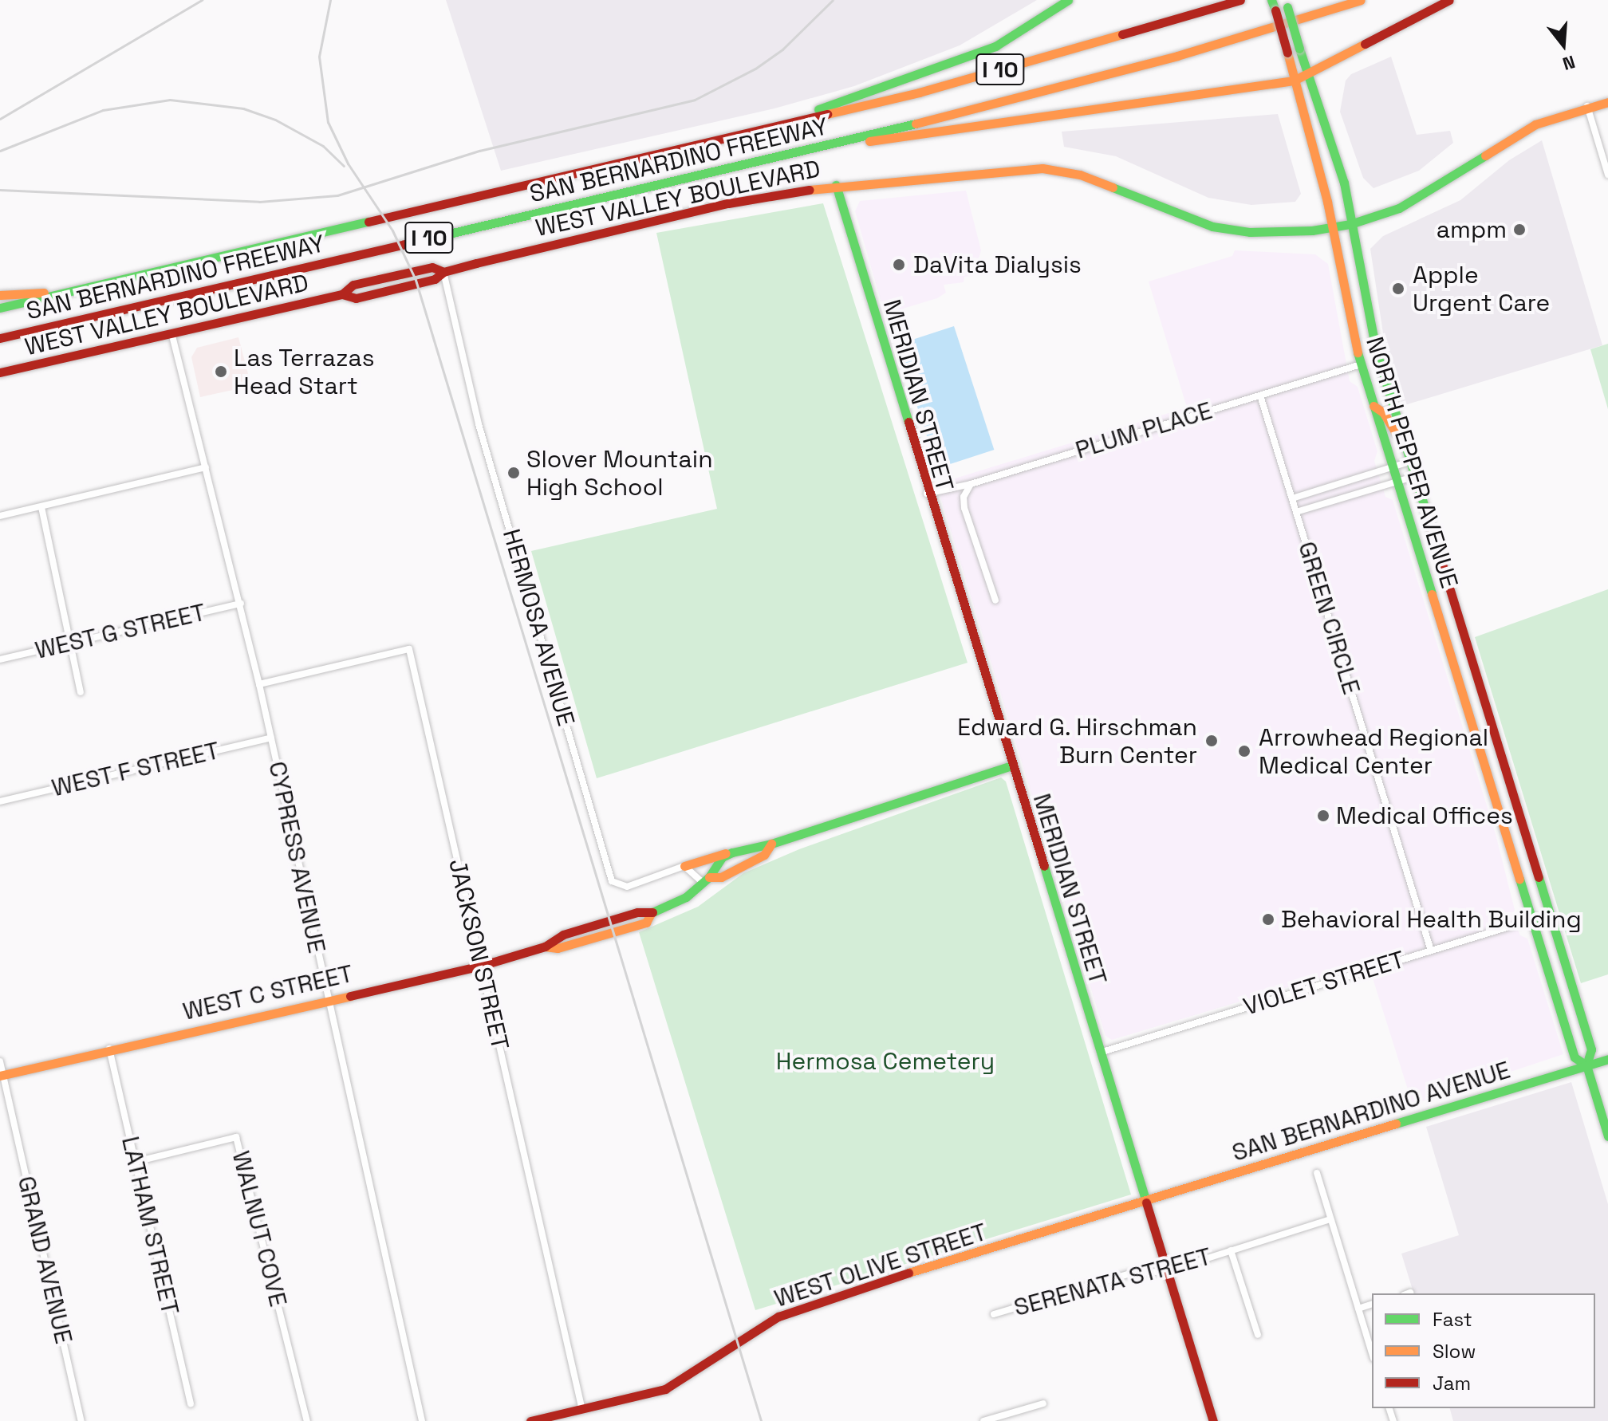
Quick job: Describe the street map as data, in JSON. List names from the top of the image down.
{
  "streets": {
    "main road": [
      "I 10",
      "SAN BERNARDINO FREEWAY",
      "WEST VALLEY BOULEVARD",
      "MERIDIAN STREET",
      "NORTH PEPPER AVENUE",
      "WEST C STREET",
      "SAN BERNARDINO AVENUE",
      "WEST OLIVE STREET"
    ],
    "street": [
      "PLUM PLACE",
      "GREEN CIRCLE",
      "HERMOSA AVENUE",
      "WEST G STREET",
      "WEST F STREET",
      "CYPRESS AVENUE",
      "JACKSON STREET",
      "VIOLET STREET",
      "LATHAM STREET",
      "WALNUT COVE",
      "GRAND AVENUE",
      "SERENATA STREET"
    ]
  },
  "crossings": [
    ["WEST VALLEY BOULEVARD", "MERIDIAN STREET"],
    ["WEST VALLEY BOULEVARD", "NORTH PEPPER AVENUE"],
    ["WEST VALLEY BOULEVARD", "HERMOSA AVENUE"],
    ["WEST VALLEY BOULEVARD", "CYPRESS AVENUE"],
    ["MERIDIAN STREET", "PLUM PLACE"],
    ["MERIDIAN STREET", "VIOLET STREET"],
    ["MERIDIAN STREET", "WEST C STREET"],
    ["MERIDIAN STREET", "SAN BERNARDINO AVENUE"],
    ["MERIDIAN STREET", "WEST OLIVE STREET"],
    ["MERIDIAN STREET", "SERENATA STREET"],
    ["PLUM PLACE", "NORTH PEPPER AVENUE"],
    ["PLUM PLACE", "GREEN CIRCLE"],
    ["NORTH PEPPER AVENUE", "VIOLET STREET"],
    ["NORTH PEPPER AVENUE", "SAN BERNARDINO AVENUE"],
    ["GREEN CIRCLE", "VIOLET STREET"],
    ["WEST G STREET", "CYPRESS AVENUE"],
    ["WEST F STREET", "CYPRESS AVENUE"],
    ["CYPRESS AVENUE", "JACKSON STREET"],
    ["CYPRESS AVENUE", "WEST C STREET"],
    ["JACKSON STREET", "WEST C STREET"],
    ["JACKSON STREET", "WEST OLIVE STREET"],
    ["WEST C STREET", "LATHAM STREET"],
    ["WEST C STREET", "GRAND AVENUE"],
    ["SAN BERNARDINO AVENUE", "WEST OLIVE STREET"],
    ["LATHAM STREET", "WALNUT COVE"]
  ],
  "parks": ["Hermosa Cemetery"],
  "places": [
    "ampm",
    "DaVita Dialysis",
    "Apple Urgent Care",
    "Las Terrazas Head Start",
    "Slover Mountain High School",
    "Edward G. Hirschman Burn Center",
    "Arrowhead Regional Medical Center",
    "Medical Offices",
    "Behavioral Health Building"
  ],
  "legend": ["Fast", "Slow", "Jam"],
  "north": "bottom"
}
